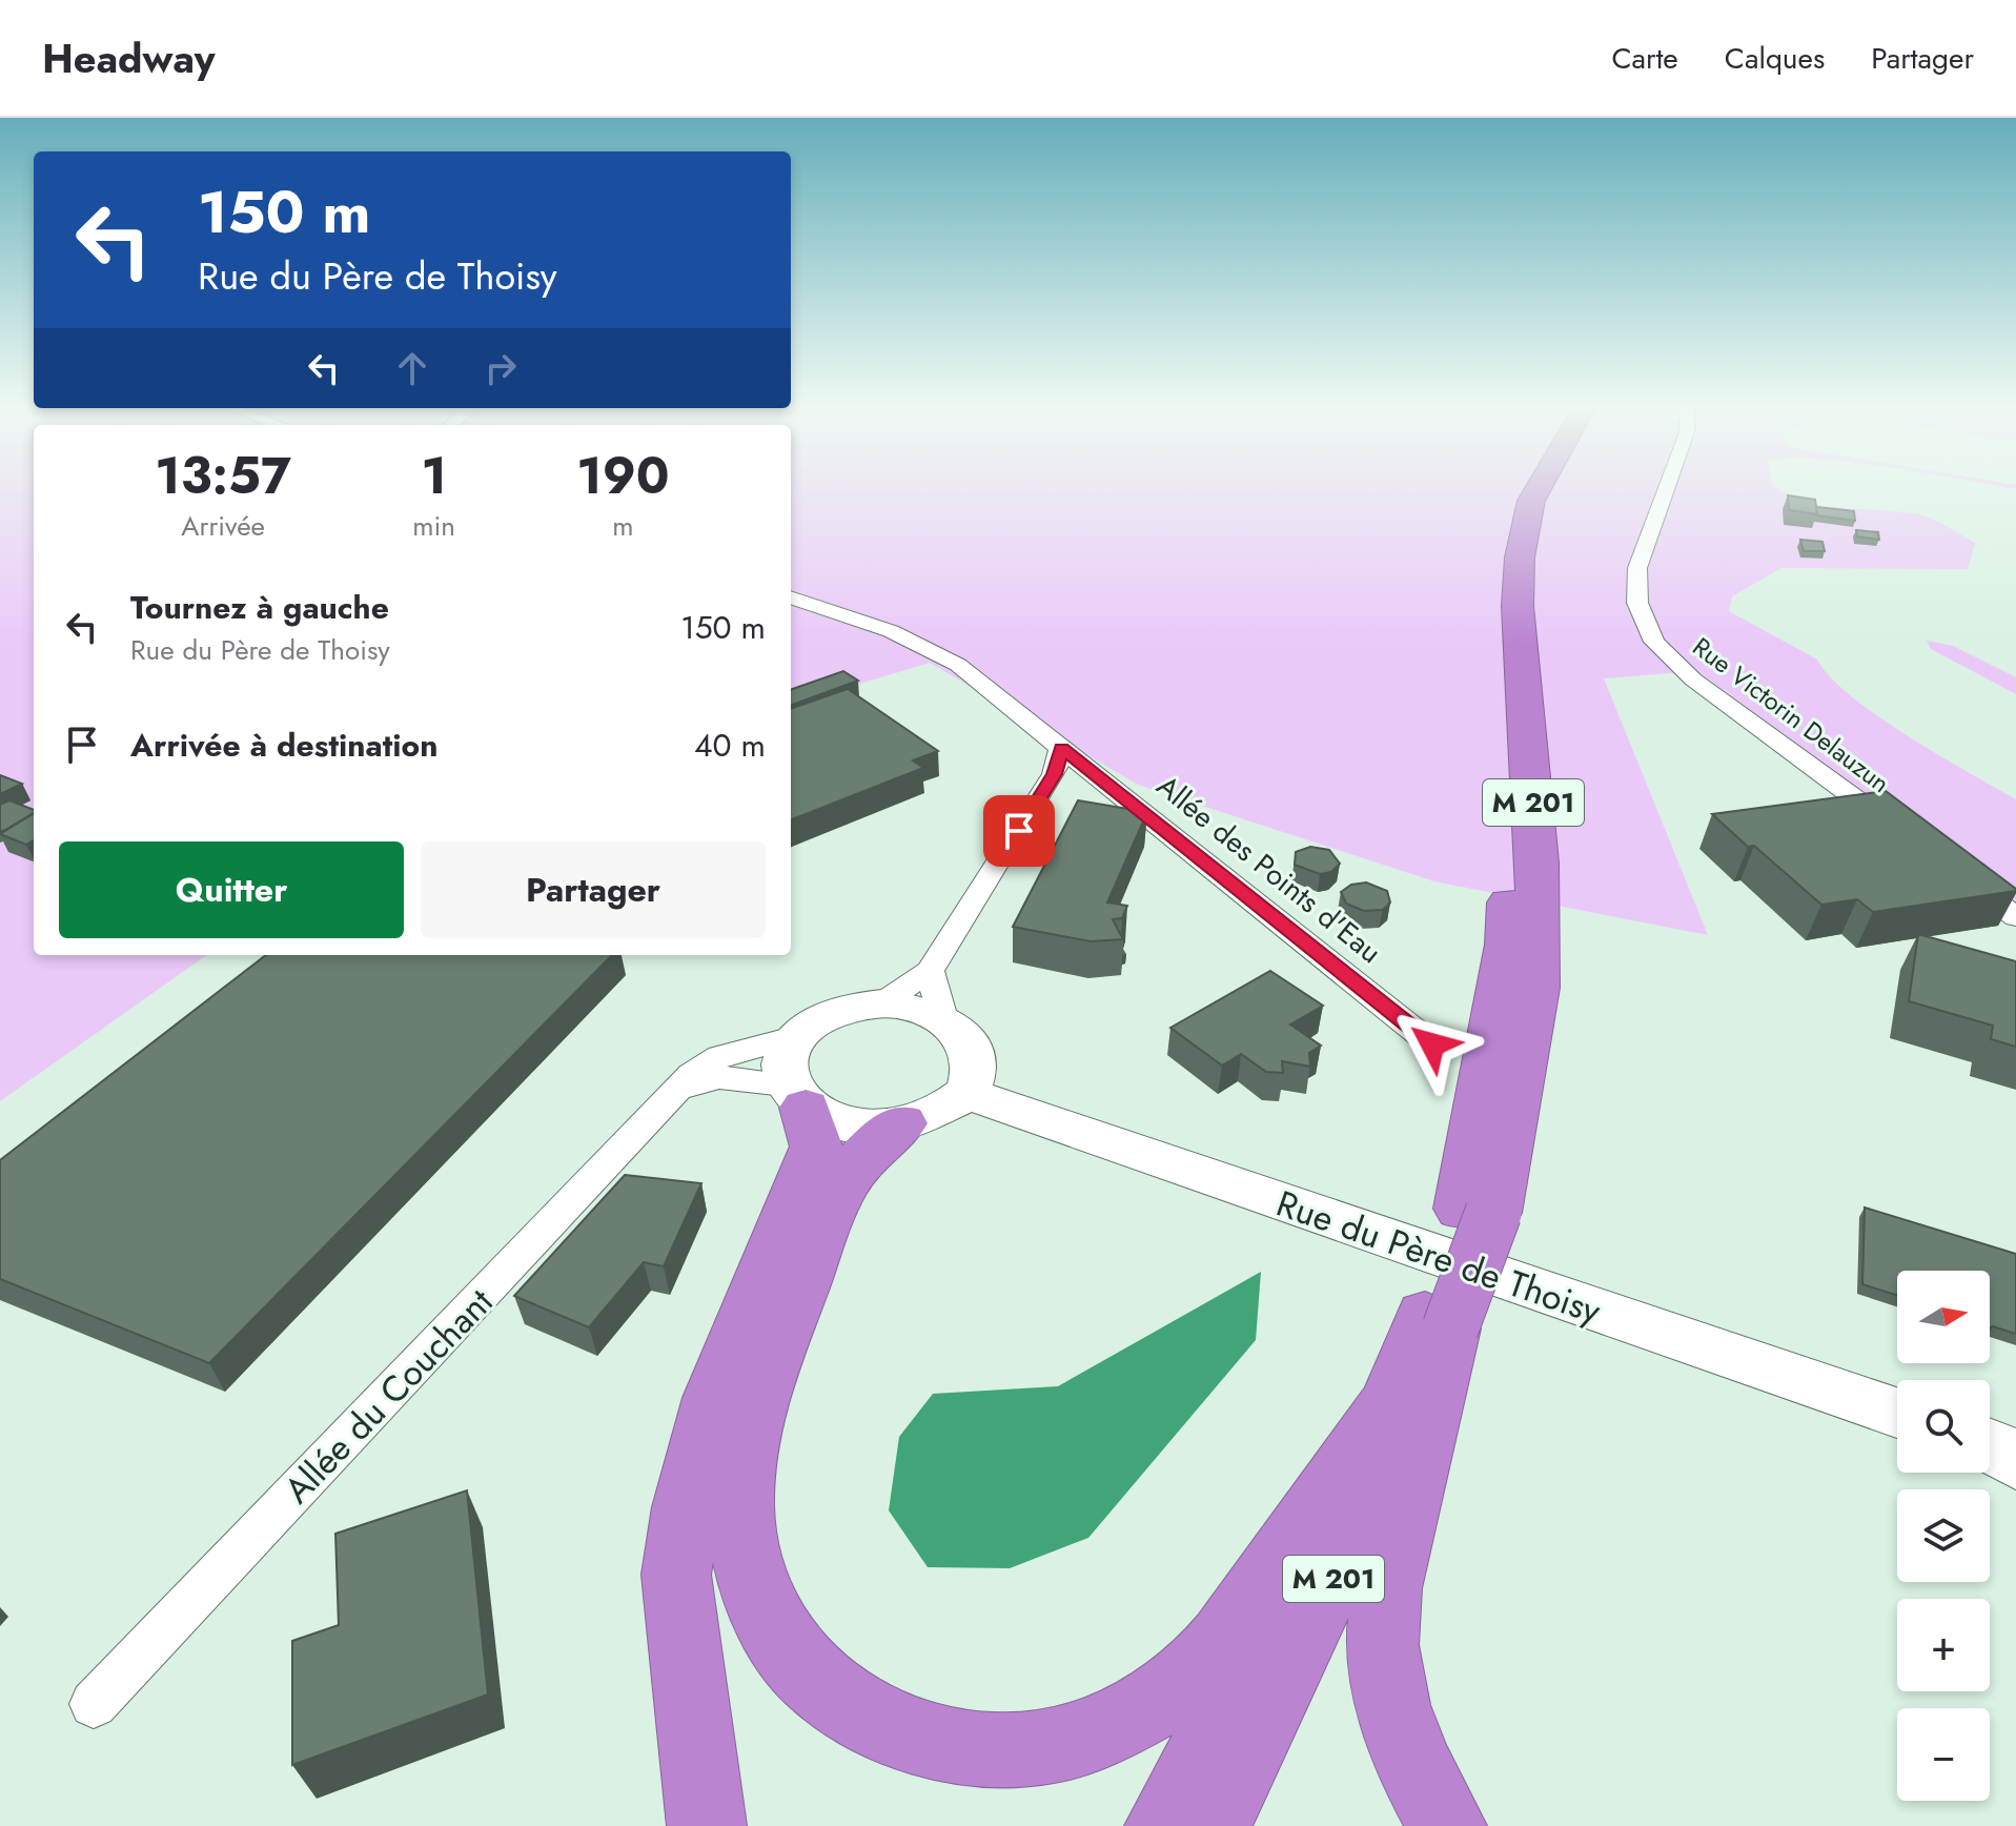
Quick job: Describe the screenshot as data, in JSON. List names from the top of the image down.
{
  "streets": {
    "highway": ["M 201"],
    "main road": ["Rue du Père de Thoisy"],
    "street": ["Rue Victorin Delauzun", "Allée des Points d'Eau", "Allée du Couchant"]
  },
  "crossings": [
    ["Rue du Père de Thoisy", "Allée du Couchant"]
  ],
  "north": "right",
  "page": {
    "header": "Headway",
    "nav": ["Carte", "Calques", "Partager"],
    "turn": ["150 m", "Rue du Père de Thoisy"],
    "eta": [
      "13:57",
      "Arrivée",
      "1",
      "min",
      "190",
      "m"
    ],
    "list": [
      {
        "name": "Tournez à gauche",
        "note": "Rue du Père de Thoisy",
        "value": "150 m"
      },
      {
        "name": "Arrivée à destination",
        "value": "40 m"
      }
    ],
    "buttons": ["Quitter", "Partager"],
    "map_buttons": ["+", "−"]
  }
}
